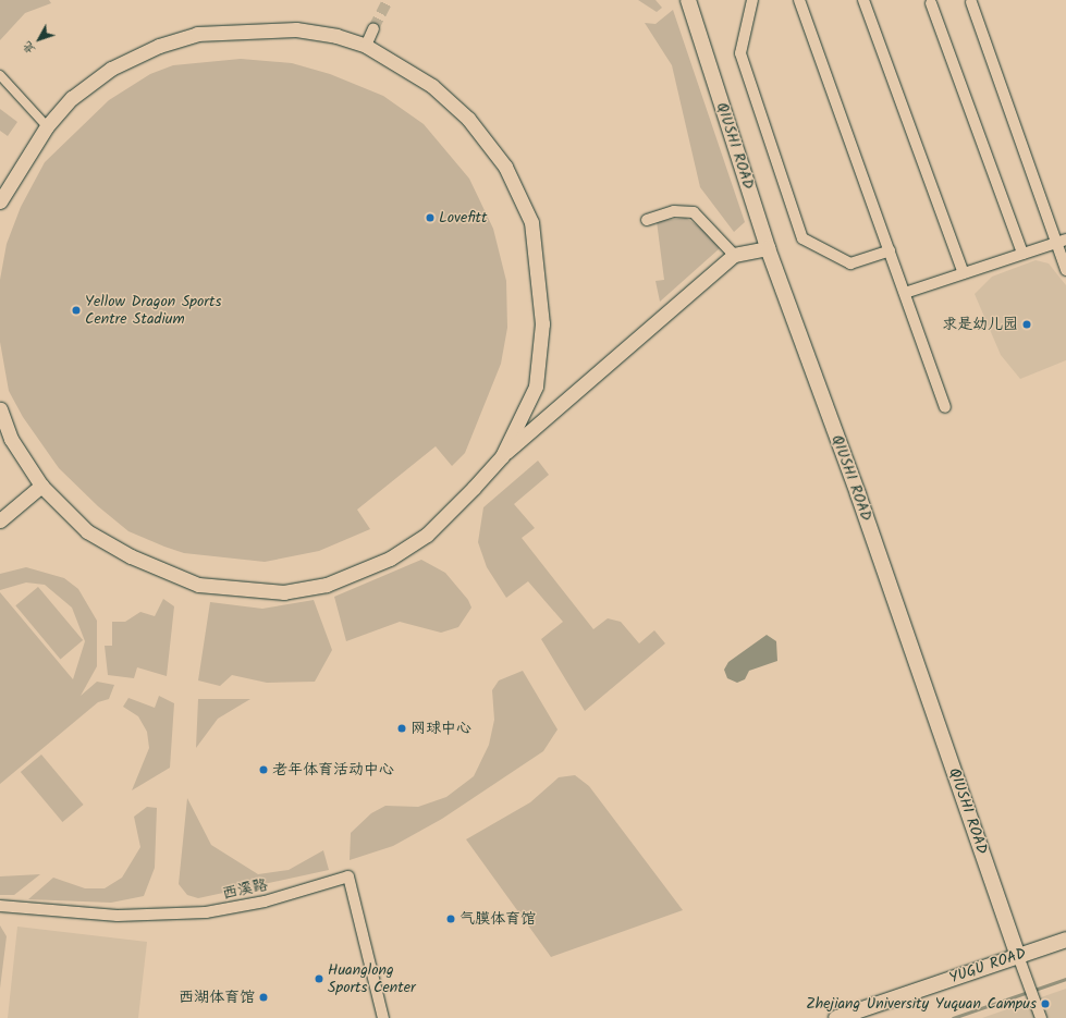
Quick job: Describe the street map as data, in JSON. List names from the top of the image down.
{
  "streets": {
    "main road": ["QIUSHI ROAD", "YUGU ROAD"],
    "street": ["西溪路"]
  },
  "crossings": [
    ["QIUSHI ROAD", "YUGU ROAD"]
  ],
  "places": [
    "Lovefitt",
    "Yellow Dragon Sports Centre Stadium",
    "求是幼儿园",
    "网球中心",
    "老年体育活动中心",
    "气膜体育馆",
    "Huanglong Sports Center",
    "西湖体育馆",
    "Zhejiang University Yuquan Campus"
  ],
  "north": "bottom left"
}
